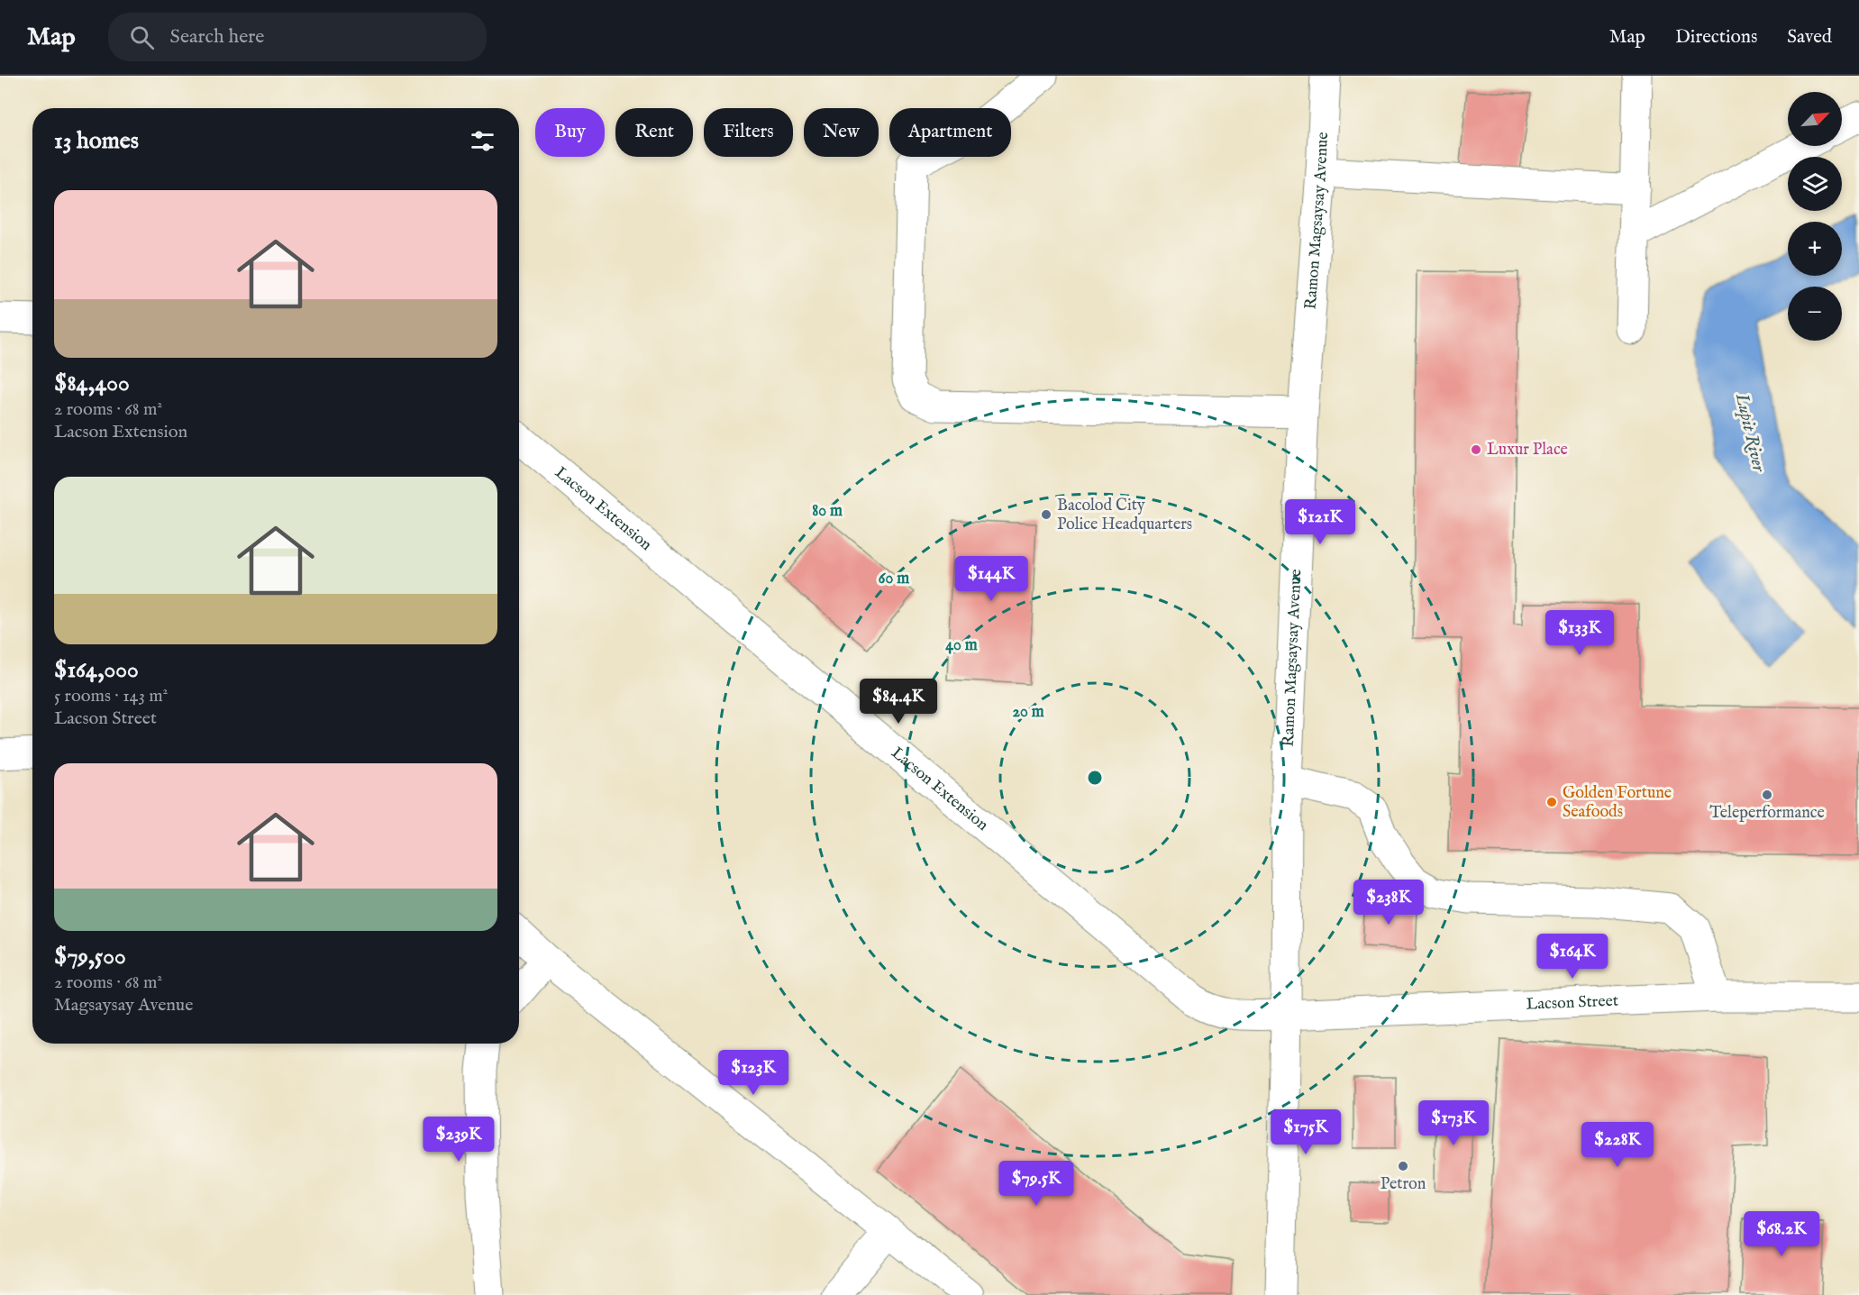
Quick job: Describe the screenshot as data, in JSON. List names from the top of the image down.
{
  "streets": {
    "main road": ["Ramon Magsaysay Avenue", "Lacson Extension", "Lacson Street"]
  },
  "crossings": [
    ["Ramon Magsaysay Avenue", "Lacson Extension"],
    ["Ramon Magsaysay Avenue", "Lacson Street"],
    ["Lacson Extension", "Lacson Street"]
  ],
  "water": ["Lupit River"],
  "places": [
    "Luxur Place",
    "Bacolod City Police Headquarters",
    "Teleperformance",
    "Golden Fortune Seafoods",
    "Petron"
  ],
  "north": "top right",
  "page": {
    "header": "Map",
    "search": "Search here",
    "nav": ["Map", "Directions", "Saved"],
    "map_buttons": ["+", "−"],
    "chip": [
      "Buy",
      "Rent",
      "Filters",
      "New",
      "Apartment"
    ],
    "heading": "13 homes",
    "list": [
      {
        "name": "$84,400",
        "note": "2 rooms · 68 m² · Lacson Extension"
      },
      {
        "name": "$164,000",
        "note": "5 rooms · 143 m² · Lacson Street"
      },
      {
        "name": "$79,500",
        "note": "2 rooms · 68 m² · Magsaysay Avenue"
      }
    ],
    "price": [
      "$121K",
      "$144K",
      "$133K",
      "$84.4K",
      "$238K",
      "$164K",
      "$123K",
      "$173K",
      "$175K",
      "$239K",
      "$228K",
      "$79.5K",
      "$68.2K"
    ]
  },
  "rings": [
    "80 m",
    "60 m",
    "40 m",
    "20 m"
  ]
}
